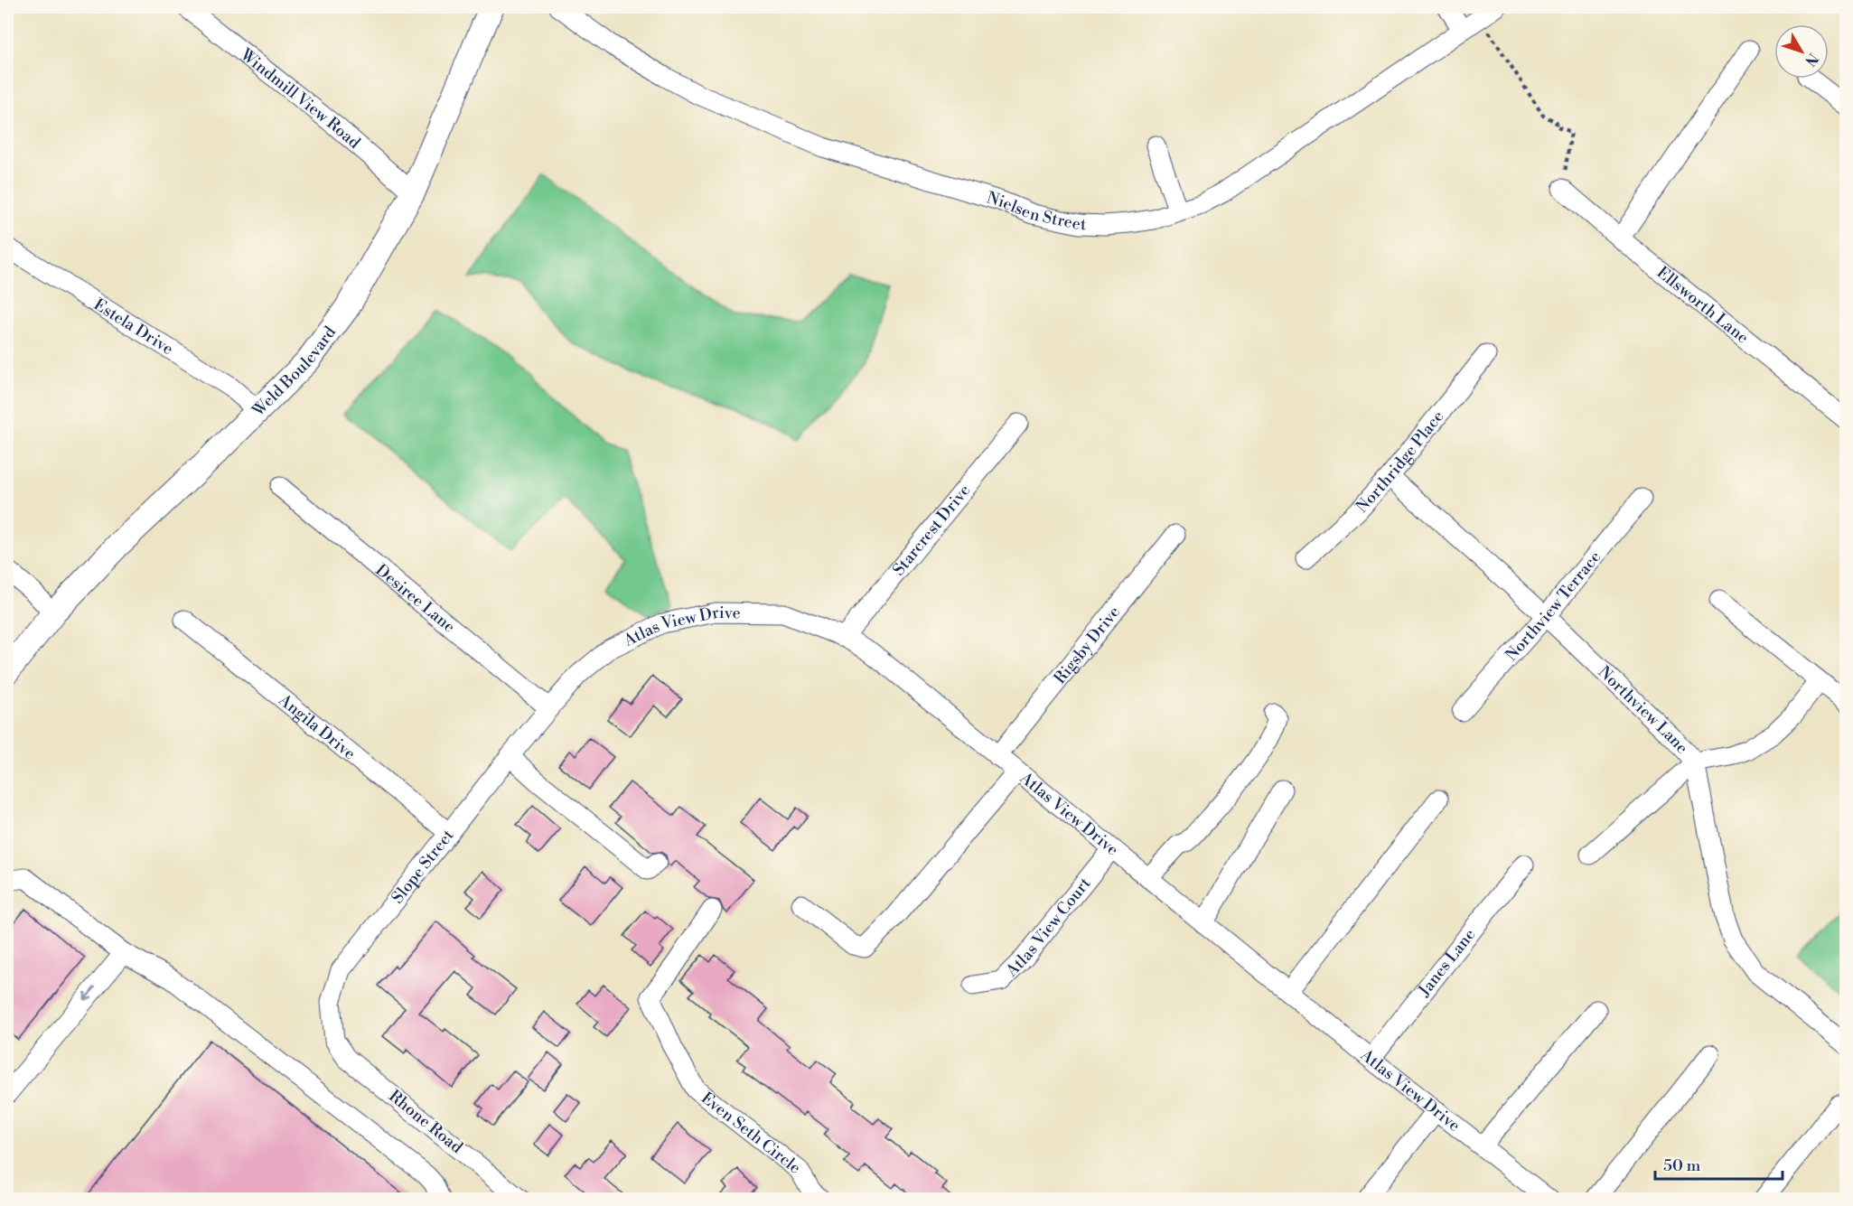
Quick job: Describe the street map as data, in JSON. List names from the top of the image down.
{
  "streets": {
    "main road": ["Weld Boulevard"],
    "street": [
      "Windmill View Road",
      "Nielsen Street",
      "Ellsworth Lane",
      "Estela Drive",
      "Northridge Place",
      "Starcrest Drive",
      "Desiree Lane",
      "Northview Terrace",
      "Atlas View Drive",
      "Rigsby Drive",
      "Northview Lane",
      "Angila Drive",
      "Slope Street",
      "Atlas View Court",
      "Janes Lane",
      "Rhone Road",
      "Even Seth Circle"
    ]
  },
  "crossings": [
    ["Windmill View Road", "Weld Boulevard"],
    ["Estela Drive", "Weld Boulevard"],
    ["Northridge Place", "Northview Lane"],
    ["Starcrest Drive", "Atlas View Drive"],
    ["Desiree Lane", "Atlas View Drive"],
    ["Desiree Lane", "Slope Street"],
    ["Northview Terrace", "Northview Lane"],
    ["Atlas View Drive", "Rigsby Drive"],
    ["Atlas View Drive", "Slope Street"],
    ["Atlas View Drive", "Atlas View Court"],
    ["Atlas View Drive", "Janes Lane"],
    ["Angila Drive", "Slope Street"],
    ["Slope Street", "Rhone Road"]
  ],
  "scale_bar": "50 m",
  "north": "bottom right"
}
